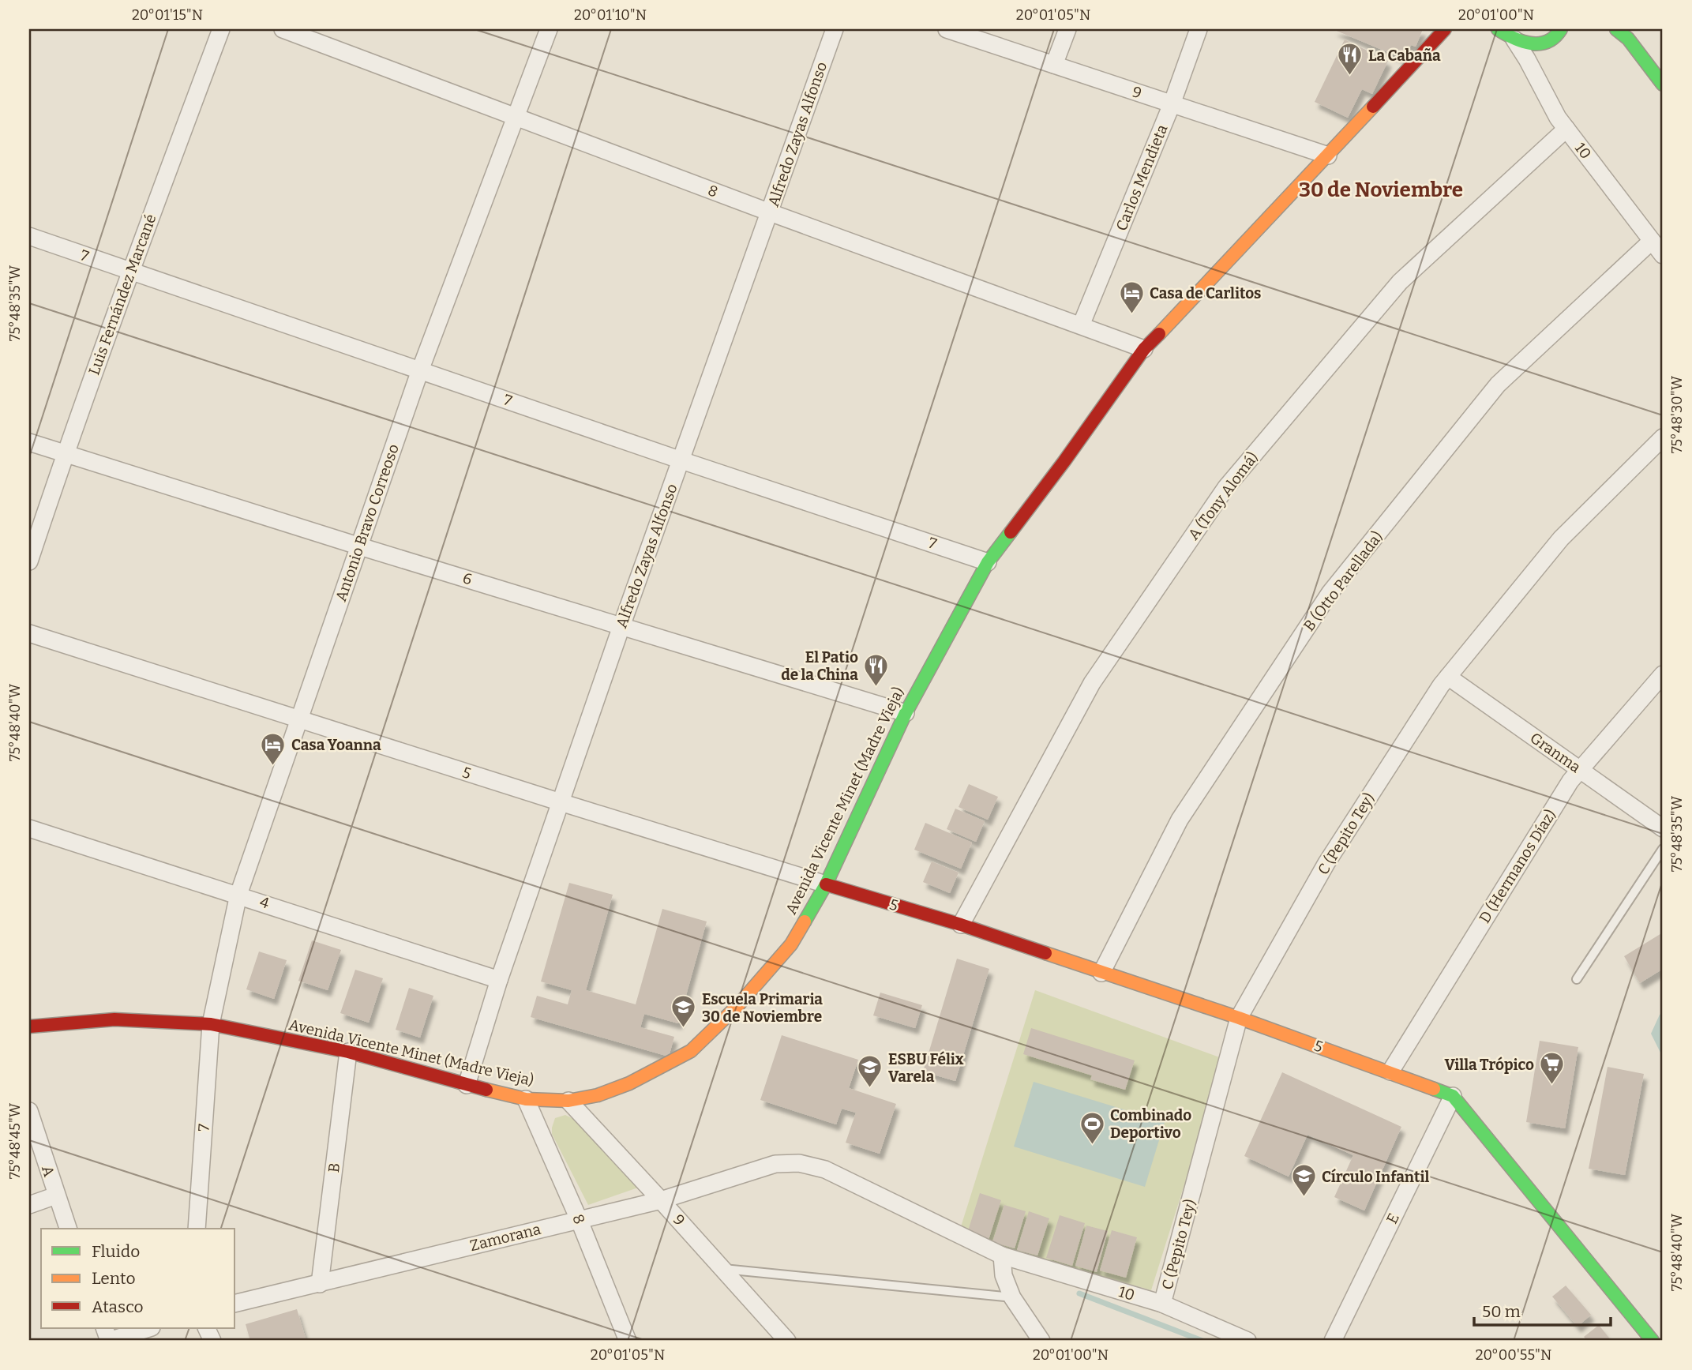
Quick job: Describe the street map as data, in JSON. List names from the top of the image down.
{
  "streets": {
    "main road": ["10", "5", "Avenida Vicente Minet (Madre Vieja)"],
    "street": [
      "9",
      "Alfredo Zayas Alfonso",
      "Carlos Mendieta",
      "8",
      "7",
      "Luis Fernández Marcané",
      "A (Tony Alomá)",
      "Antonio Bravo Correoso",
      "6",
      "B (Otto Parellada)",
      "Granma",
      "C (Pepito Tey)",
      "D (Hermanos Díaz)",
      "4",
      "B",
      "A",
      "E",
      "Zamorana"
    ]
  },
  "crossings": [
    ["9", "Carlos Mendieta"],
    ["9", "Avenida Vicente Minet (Madre Vieja)"],
    ["9", "Zamorana"],
    ["Alfredo Zayas Alfonso", "8"],
    ["Alfredo Zayas Alfonso", "7"],
    ["Alfredo Zayas Alfonso", "6"],
    ["Alfredo Zayas Alfonso", "5"],
    ["Alfredo Zayas Alfonso", "Avenida Vicente Minet (Madre Vieja)"],
    ["Alfredo Zayas Alfonso", "4"],
    ["10", "A (Tony Alomá)"],
    ["10", "B (Otto Parellada)"],
    ["10", "C (Pepito Tey)"],
    ["10", "Zamorana"],
    ["Carlos Mendieta", "8"],
    ["8", "Antonio Bravo Correoso"],
    ["8", "Avenida Vicente Minet (Madre Vieja)"],
    ["8", "Zamorana"],
    ["7", "Luis Fernández Marcané"],
    ["7", "Antonio Bravo Correoso"],
    ["7", "Avenida Vicente Minet (Madre Vieja)"],
    ["Luis Fernández Marcané", "6"],
    ["A (Tony Alomá)", "5"],
    ["Antonio Bravo Correoso", "6"],
    ["Antonio Bravo Correoso", "5"],
    ["Antonio Bravo Correoso", "Avenida Vicente Minet (Madre Vieja)"],
    ["Antonio Bravo Correoso", "4"],
    ["6", "Avenida Vicente Minet (Madre Vieja)"],
    ["B (Otto Parellada)", "5"],
    ["Granma", "C (Pepito Tey)"],
    ["Granma", "D (Hermanos Díaz)"],
    ["5", "Avenida Vicente Minet (Madre Vieja)"],
    ["5", "C (Pepito Tey)"],
    ["5", "D (Hermanos Díaz)"],
    ["5", "E"],
    ["Avenida Vicente Minet (Madre Vieja)", "B"],
    ["B", "Zamorana"]
  ],
  "districts": ["30 de Noviembre"],
  "places": {
    "restaurant": ["La Cabaña", "El Patio de la China"],
    "hotel": ["Casa de Carlitos", "Casa Yoanna"],
    "school or university": ["Escuela Primaria 30 de Noviembre", "ESBU Félix Varela", "Círculo Infantil"],
    "supermarket": ["Villa Trópico"],
    "sports": ["Combinado Deportivo"]
  },
  "legend": ["Fluido", "Lento", "Atasco"],
  "scale_bar": "50 m",
  "coordinates": [
    "20°01'15\"N",
    "20°01'10\"N",
    "20°01'05\"N",
    "20°01'00\"N",
    "75°48'35\"W",
    "75°48'30\"W",
    "75°48'40\"W",
    "75°48'45\"W",
    "20°00'55\"N"
  ]
}
